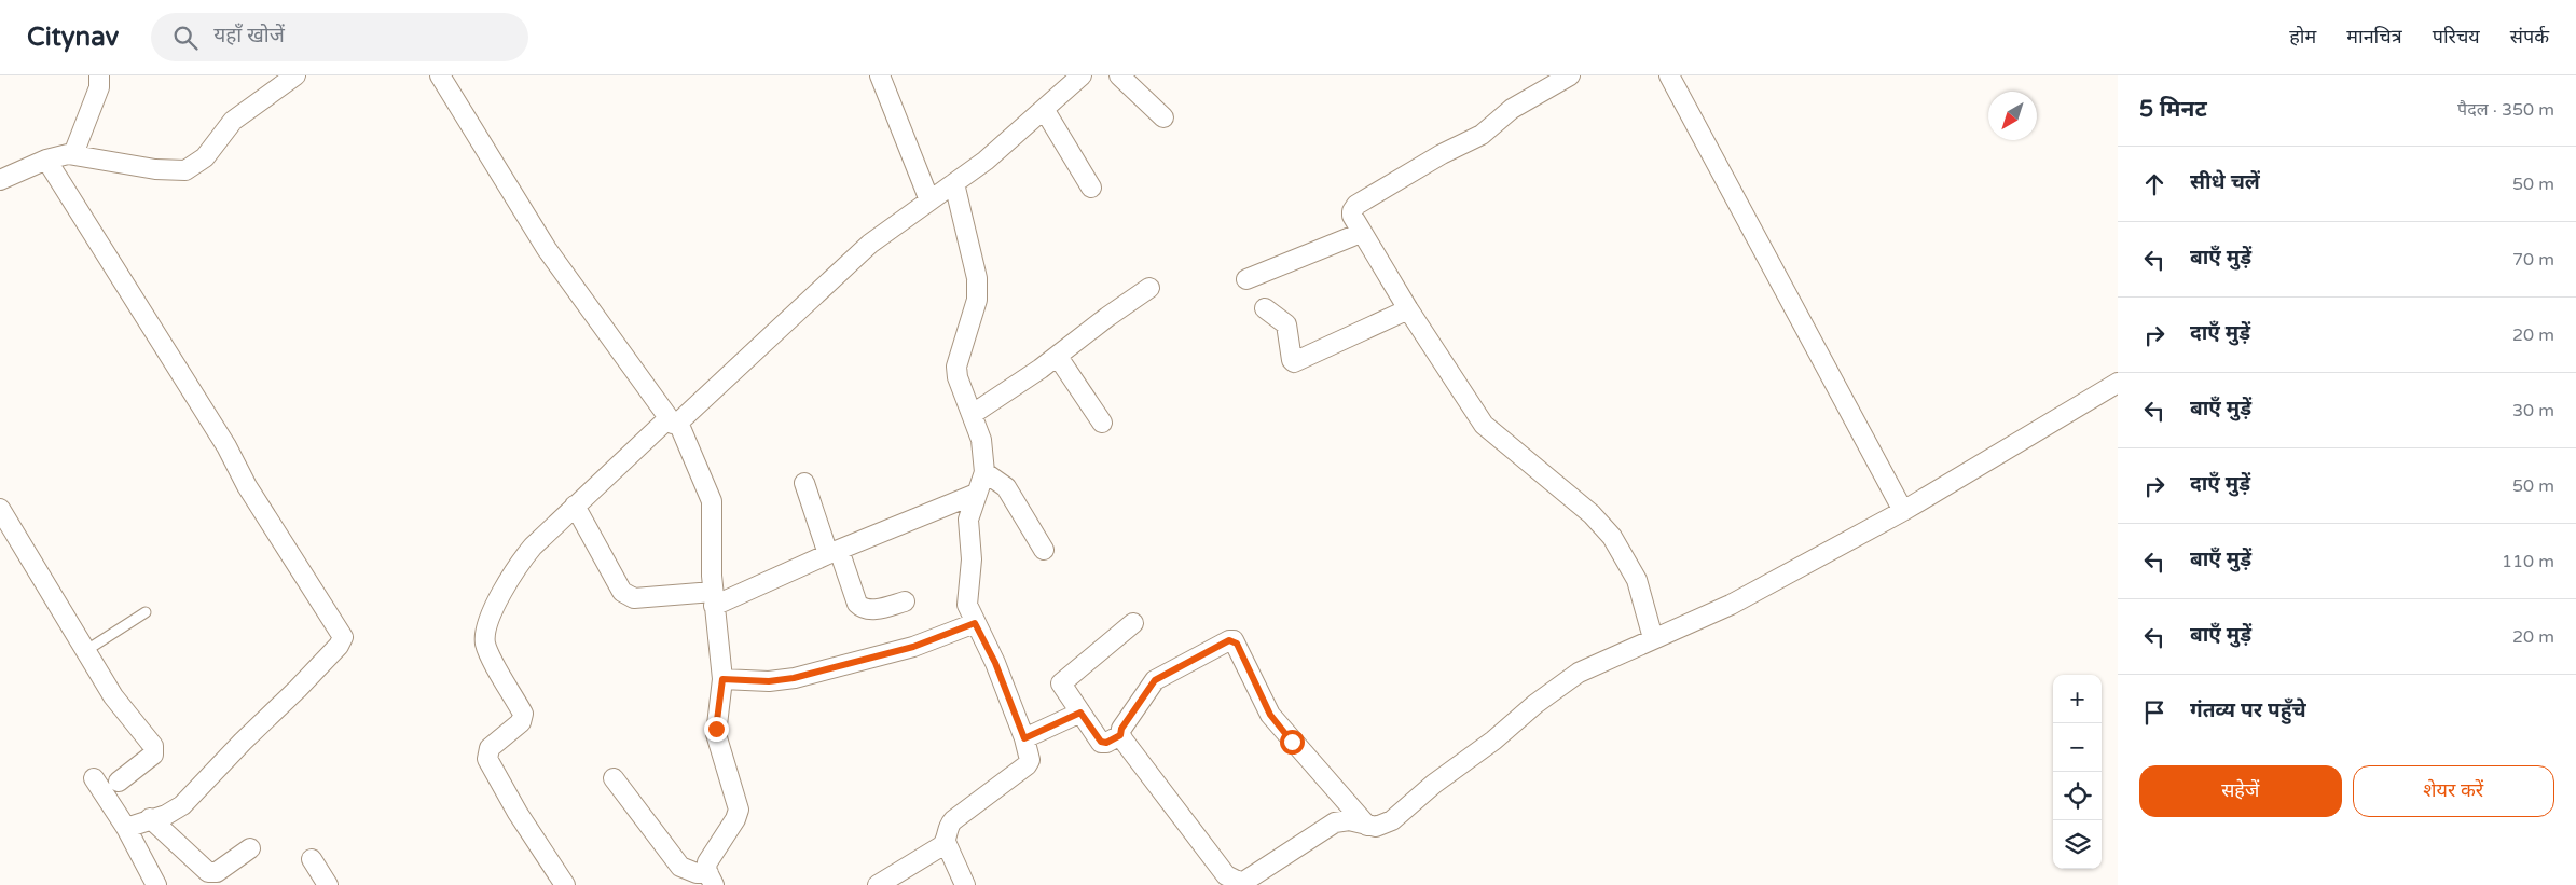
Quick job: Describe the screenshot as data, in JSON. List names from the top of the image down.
{
  "north": "bottom left",
  "page": {
    "header": "Citynav",
    "search": "यहाँ खोजें",
    "nav": [
      "होम",
      "मानचित्र",
      "परिचय",
      "संपर्क"
    ],
    "heading": ["5 मिनट", "पैदल · 350 m"],
    "list": [
      ["सीधे चलें", "50 m"],
      ["बाएँ मुड़ें", "70 m"],
      ["दाएँ मुड़ें", "20 m"],
      ["बाएँ मुड़ें", "30 m"],
      ["दाएँ मुड़ें", "50 m"],
      ["बाएँ मुड़ें", "110 m"],
      ["बाएँ मुड़ें", "20 m"],
      "गंतव्य पर पहुँचे"
    ],
    "map_buttons": ["+", "−"],
    "buttons": ["सहेजें", "शेयर करें"]
  }
}
